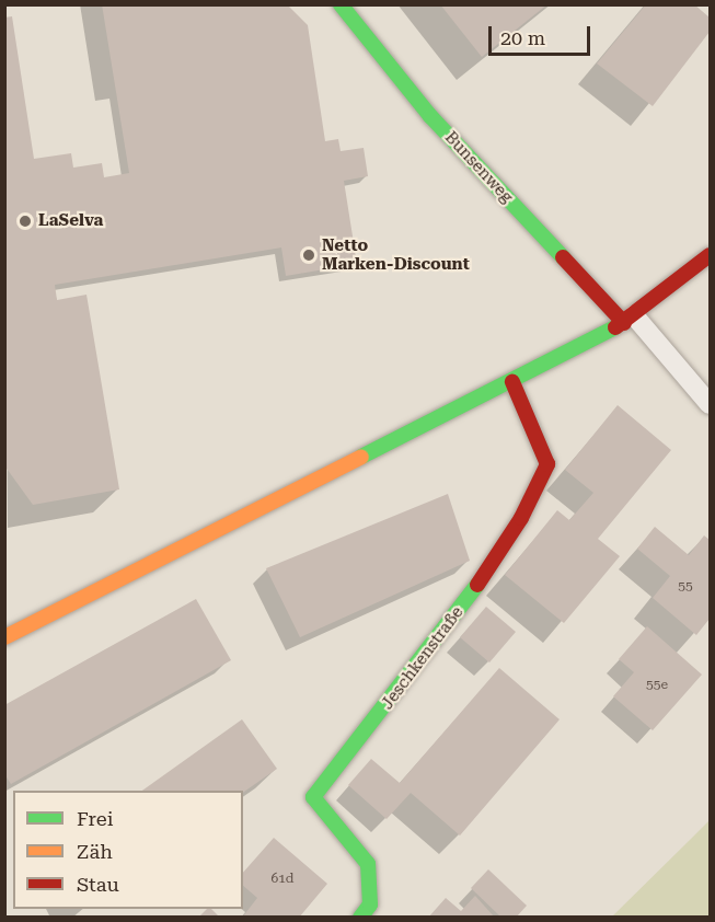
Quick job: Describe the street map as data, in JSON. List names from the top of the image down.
{
  "streets": {
    "street": ["Bunsenweg", "Jeschkenstraße"]
  },
  "places": ["LaSelva", "Netto Marken-Discount"],
  "house_numbers": ["55", "55e", "61d"],
  "legend": ["Frei", "Zäh", "Stau"],
  "scale_bar": "20 m"
}
